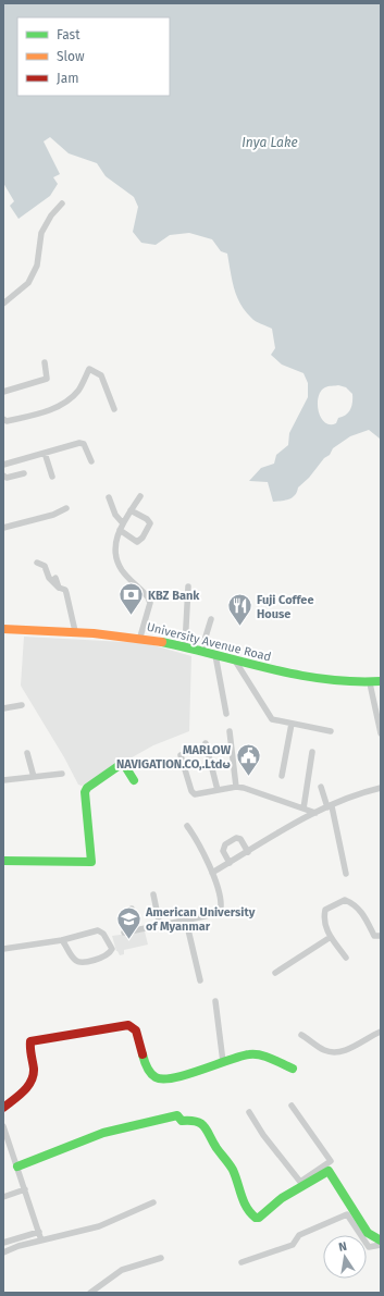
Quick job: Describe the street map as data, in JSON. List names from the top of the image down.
{
  "streets": {
    "street": ["University Avenue Road"]
  },
  "water": ["Inya Lake"],
  "places": {
    "bank": ["KBZ Bank"],
    "restaurant": ["Fuji Coffee House"],
    "public building": ["MARLOW NAVIGATION.CO,.Ltdမ"],
    "school or university": ["American University of Myanmar"]
  },
  "legend": ["Fast", "Slow", "Jam"],
  "north": "top"
}
